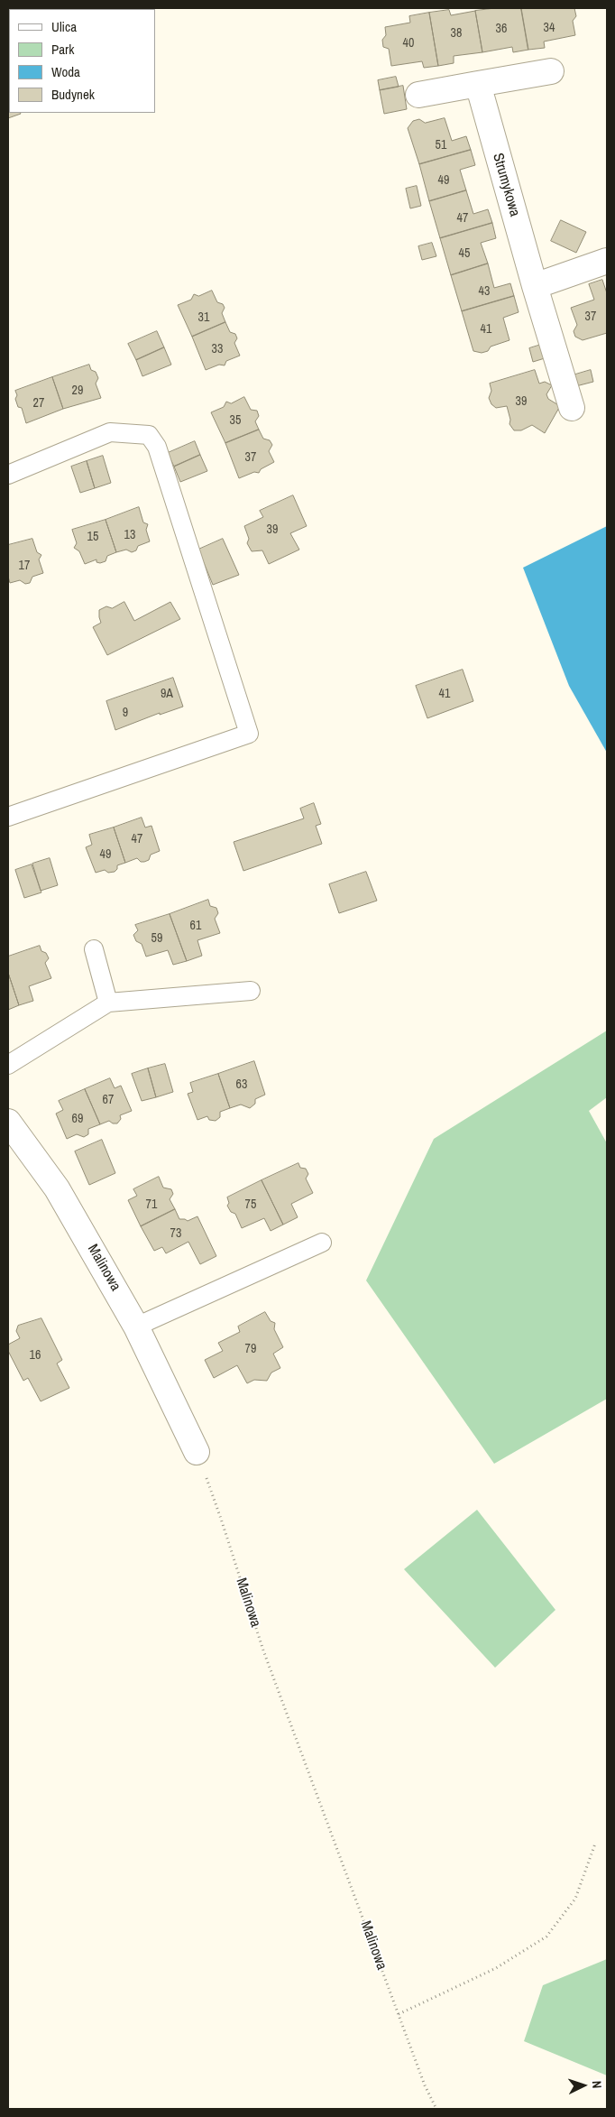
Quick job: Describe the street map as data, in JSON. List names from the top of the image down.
{
  "streets": {
    "street": ["Strumykowa", "Malinowa"]
  },
  "house_numbers": [
    "34",
    "36",
    "38",
    "40",
    "51",
    "49",
    "47",
    "45",
    "43",
    "37",
    "31",
    "41",
    "33",
    "29",
    "39",
    "27",
    "35",
    "37",
    "39",
    "13",
    "15",
    "17",
    "9A",
    "41",
    "9",
    "47",
    "49",
    "61",
    "59",
    "63",
    "67",
    "69",
    "71",
    "75",
    "73",
    "79",
    "16"
  ],
  "legend": [
    "Ulica",
    "Park",
    "Woda",
    "Budynek"
  ],
  "north": "right"
}
